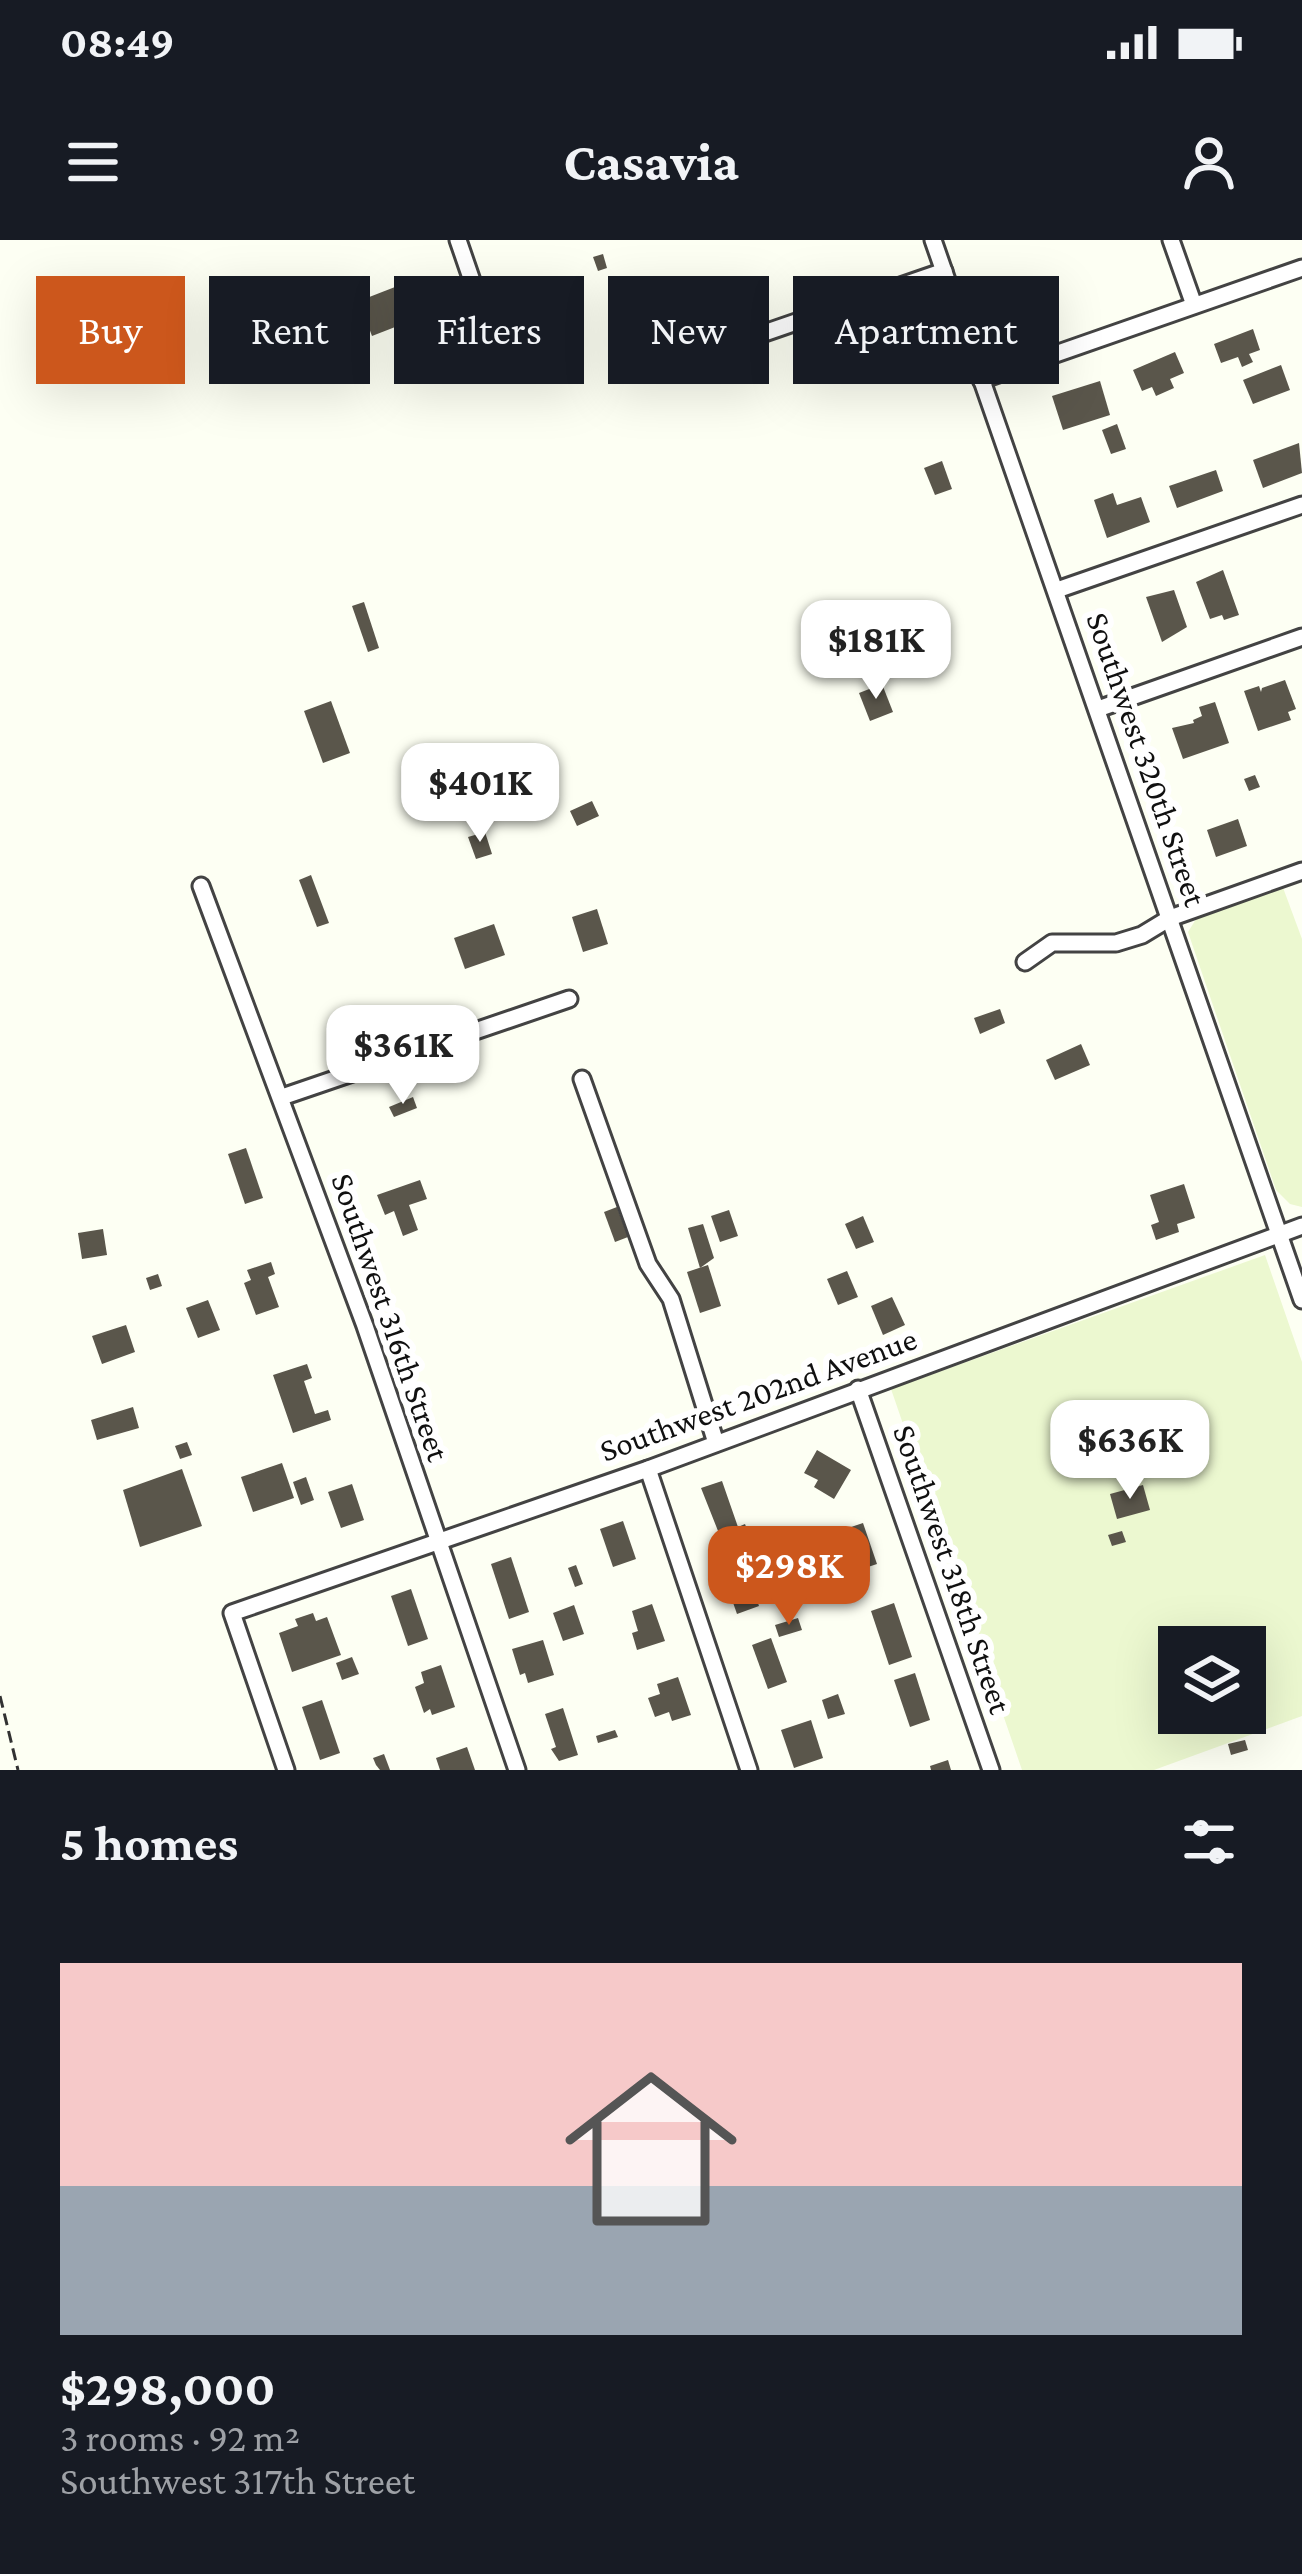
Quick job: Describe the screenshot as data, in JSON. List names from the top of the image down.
{
  "streets": {
    "street": [
      "Southwest 320th Street",
      "Southwest 316th Street",
      "Southwest 202nd Avenue",
      "Southwest 318th Street"
    ]
  },
  "crossings": [
    ["Southwest 320th Street", "Southwest 202nd Avenue"],
    ["Southwest 316th Street", "Southwest 202nd Avenue"],
    ["Southwest 202nd Avenue", "Southwest 318th Street"]
  ],
  "page": {
    "status": "08:49",
    "header": "Casavia",
    "chip": [
      "Buy",
      "Rent",
      "Filters",
      "New",
      "Apartment"
    ],
    "price": [
      "$181K",
      "$401K",
      "$361K",
      "$636K",
      "$298K"
    ],
    "heading": "5 homes",
    "list": [
      {
        "name": "$298,000",
        "note": "3 rooms · 92 m² · Southwest 317th Street"
      }
    ]
  }
}
